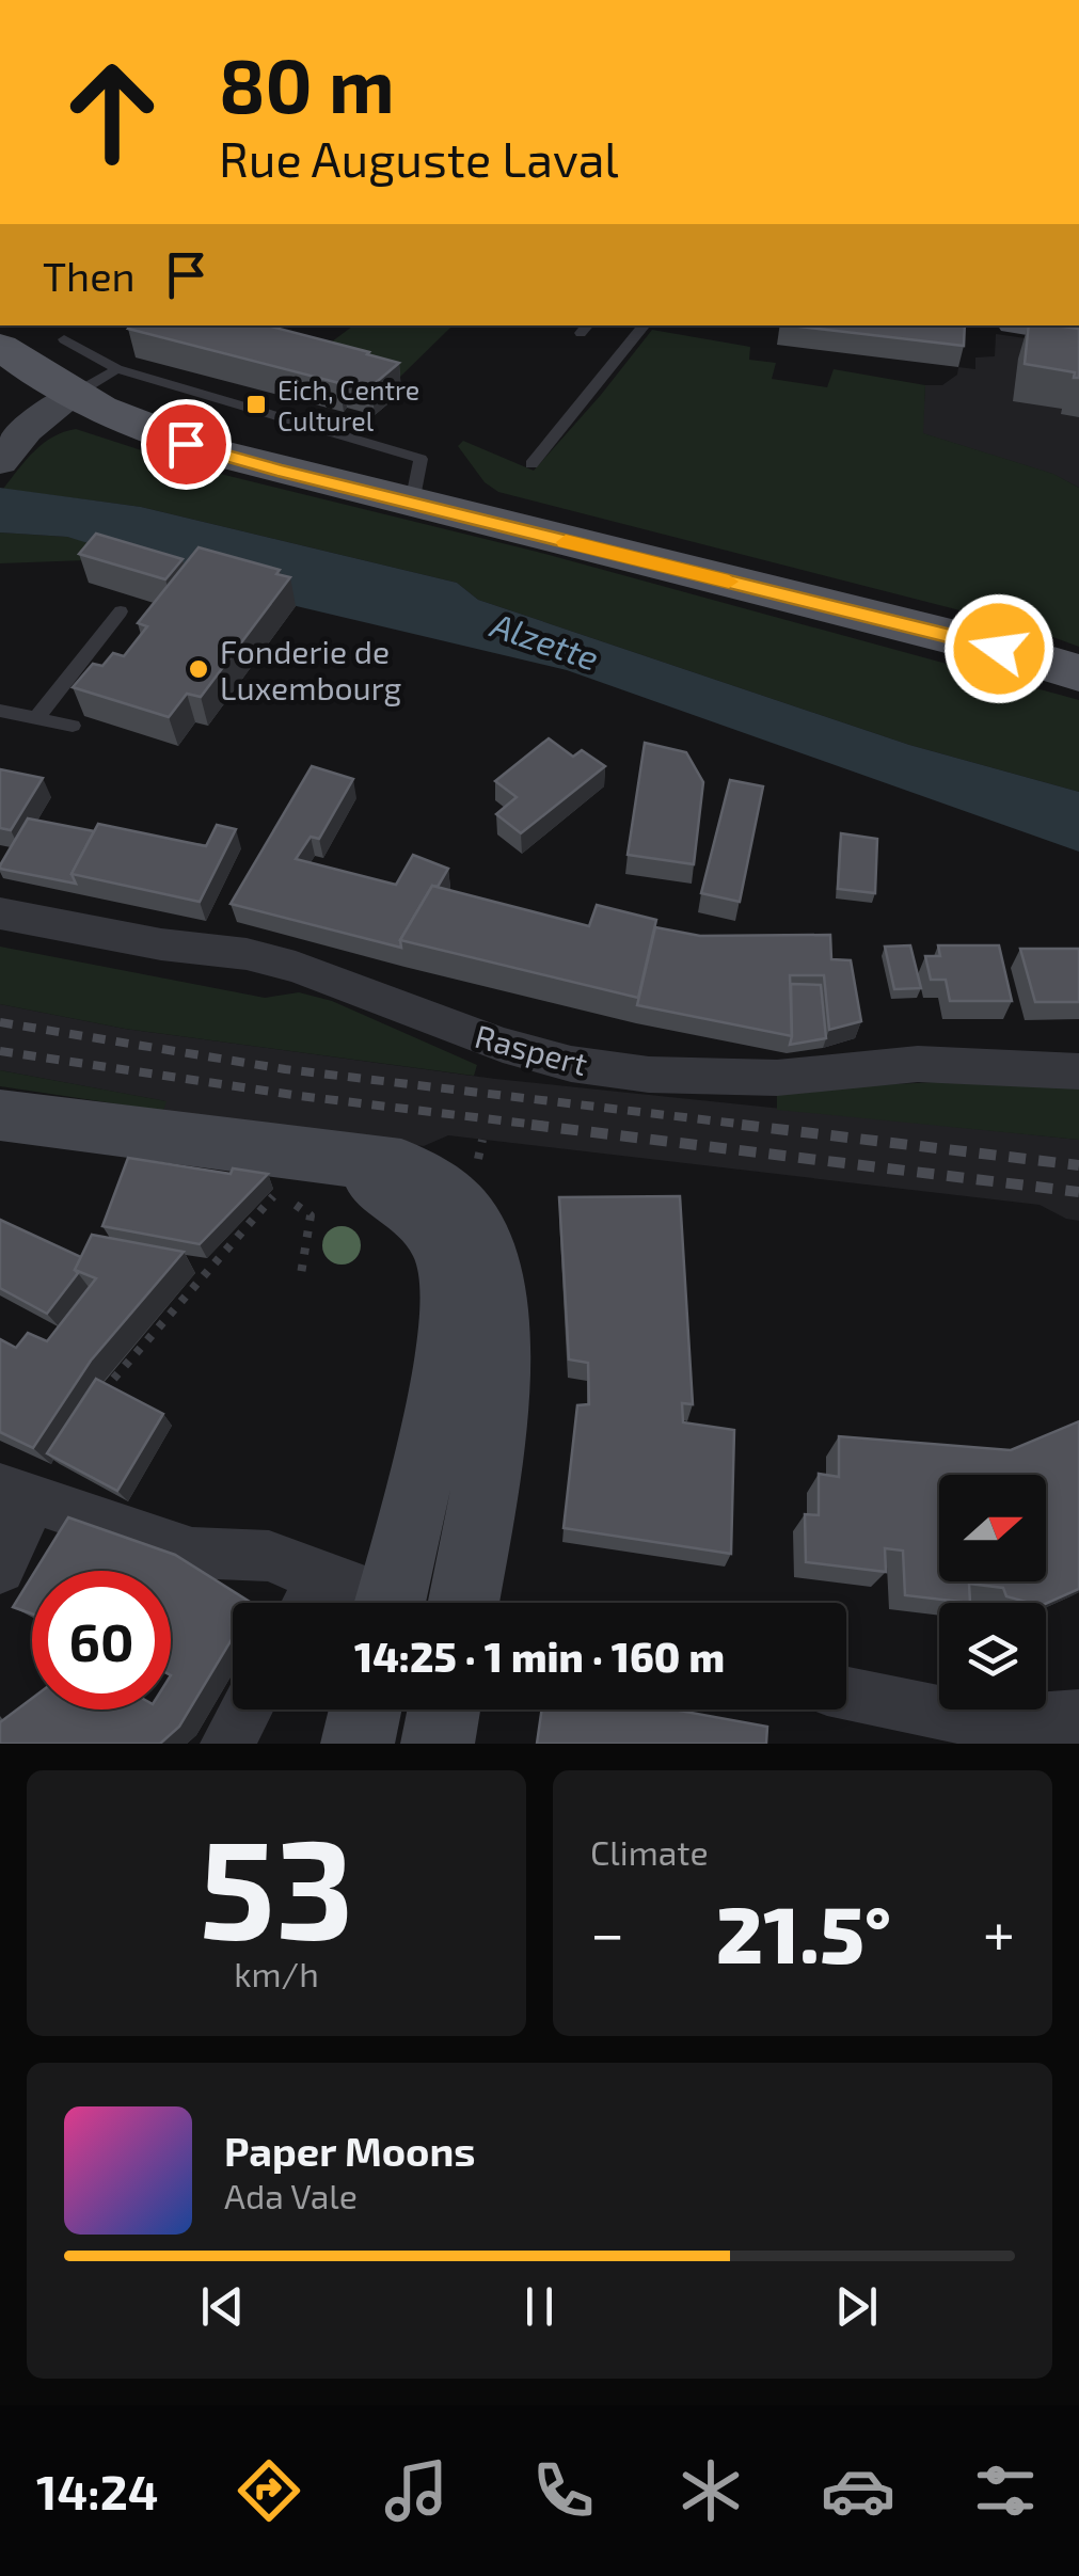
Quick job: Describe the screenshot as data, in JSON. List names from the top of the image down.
{
  "streets": {
    "street": ["Raspert"]
  },
  "water": ["Alzette"],
  "places": {
    "transit": ["Eich, Centre Culturel"],
    "other": ["Fonderie de Luxembourg"]
  },
  "north": "right",
  "page": {
    "turn": ["80 m", "Rue Auguste Laval"],
    "then": "Then",
    "limit": "60",
    "trip": "14:25 · 1 min · 160 m",
    "tile": [
      ["53", "km/h"],
      "Climate"
    ],
    "heat": ["−", "21.5°", "+"],
    "song": ["Paper Moons", "Ada Vale"],
    "tabs": "14:24"
  }
}
